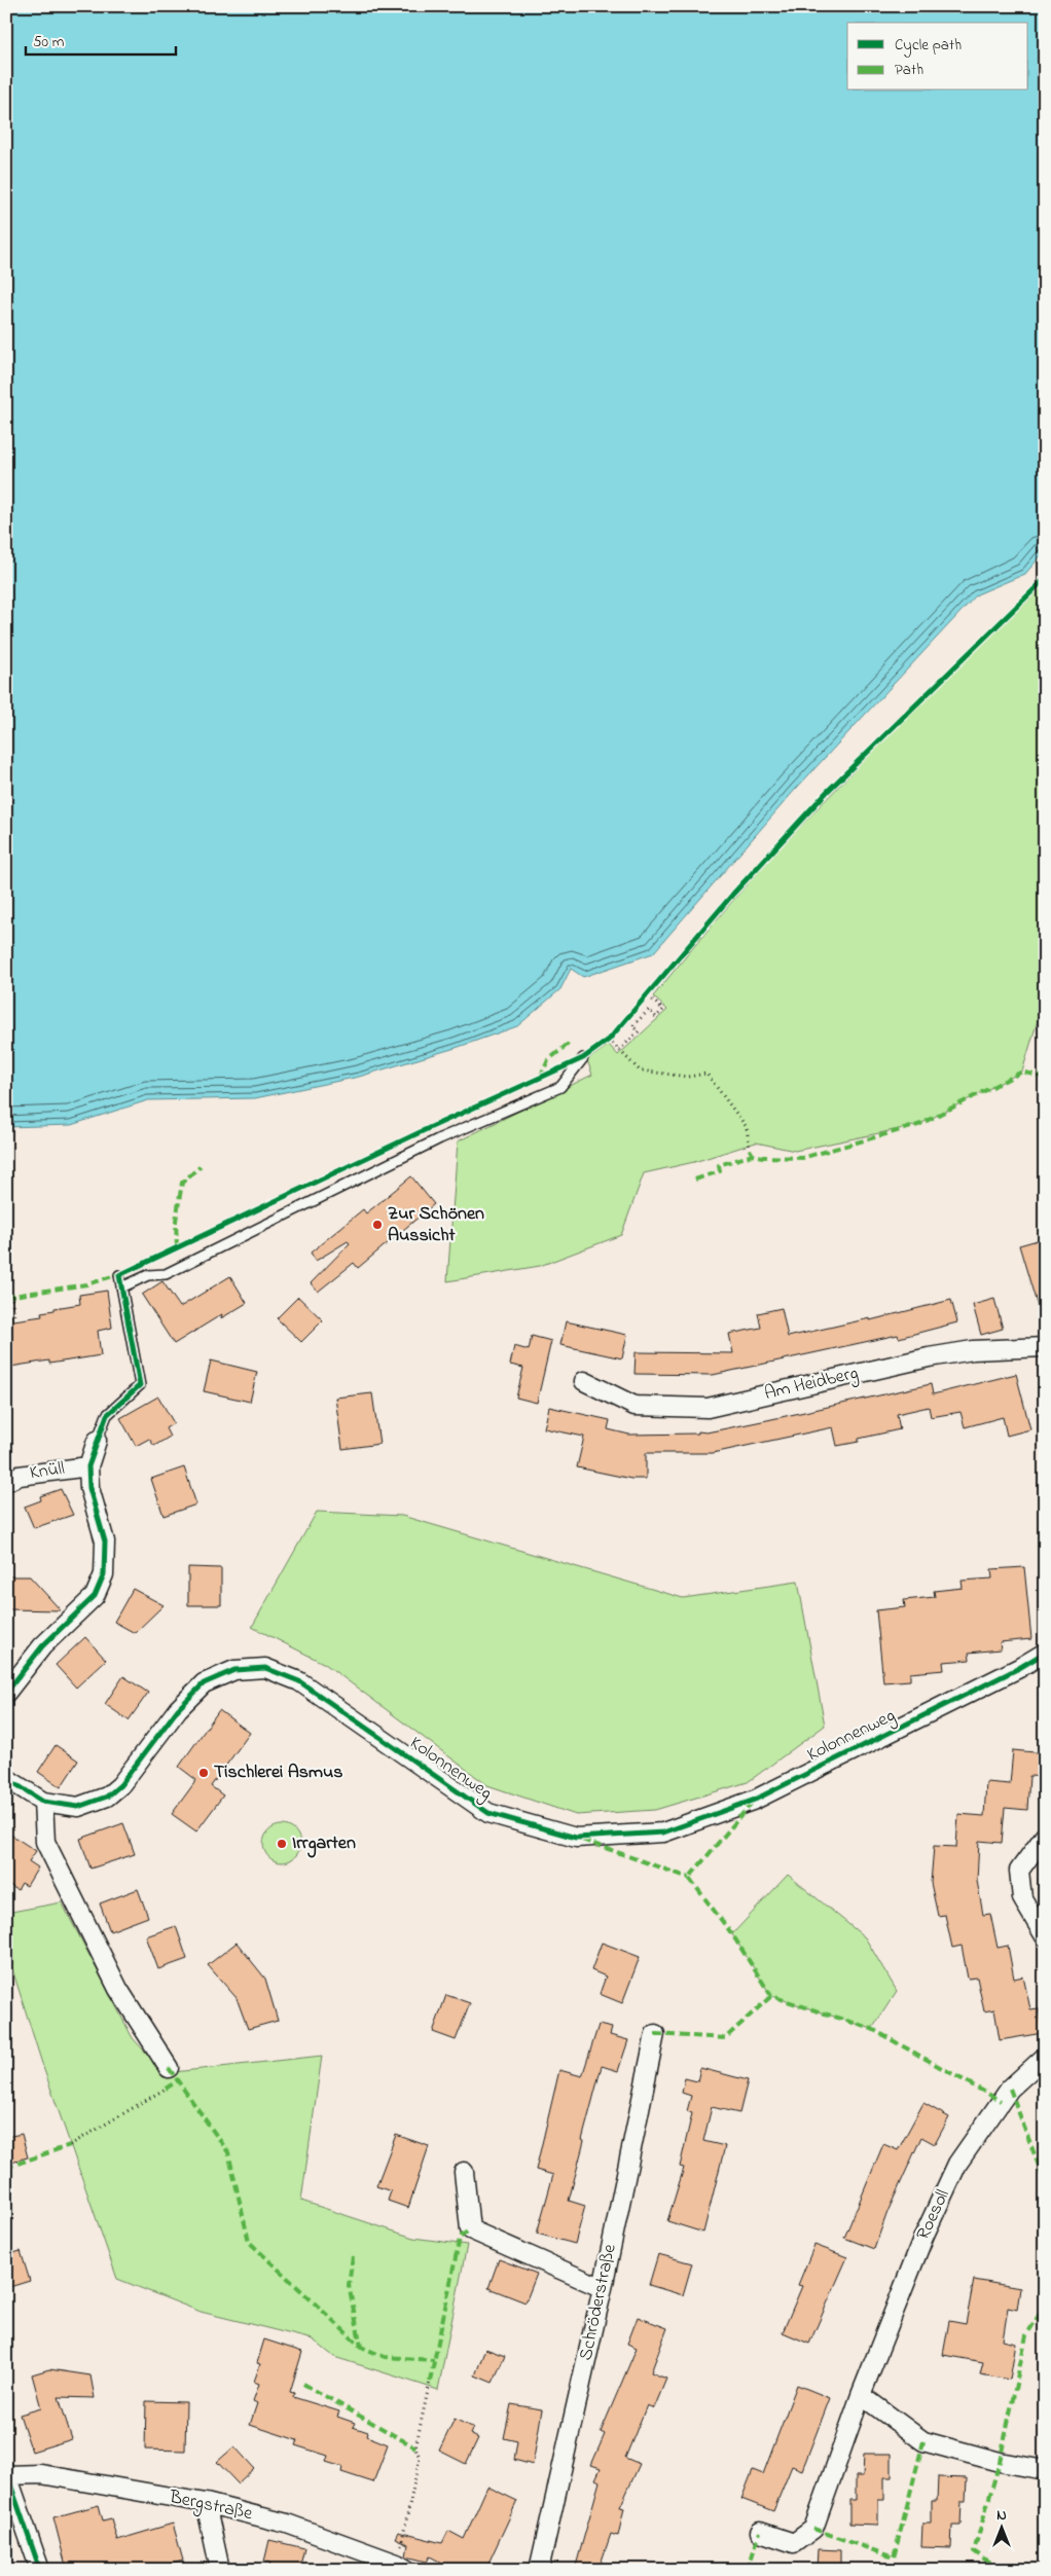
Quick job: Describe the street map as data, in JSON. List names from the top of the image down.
{
  "streets": {
    "street": [
      "Am Heidberg",
      "Knüll",
      "Kolonnenweg",
      "Roesoll",
      "Schröderstraße",
      "Bergstraße"
    ]
  },
  "places": ["Zur Schönen Aussicht", "Tischlerei Asmus", "Irrgarten"],
  "legend": ["Cycle path", "Path"],
  "scale_bar": "50 m",
  "north": "top"
}
